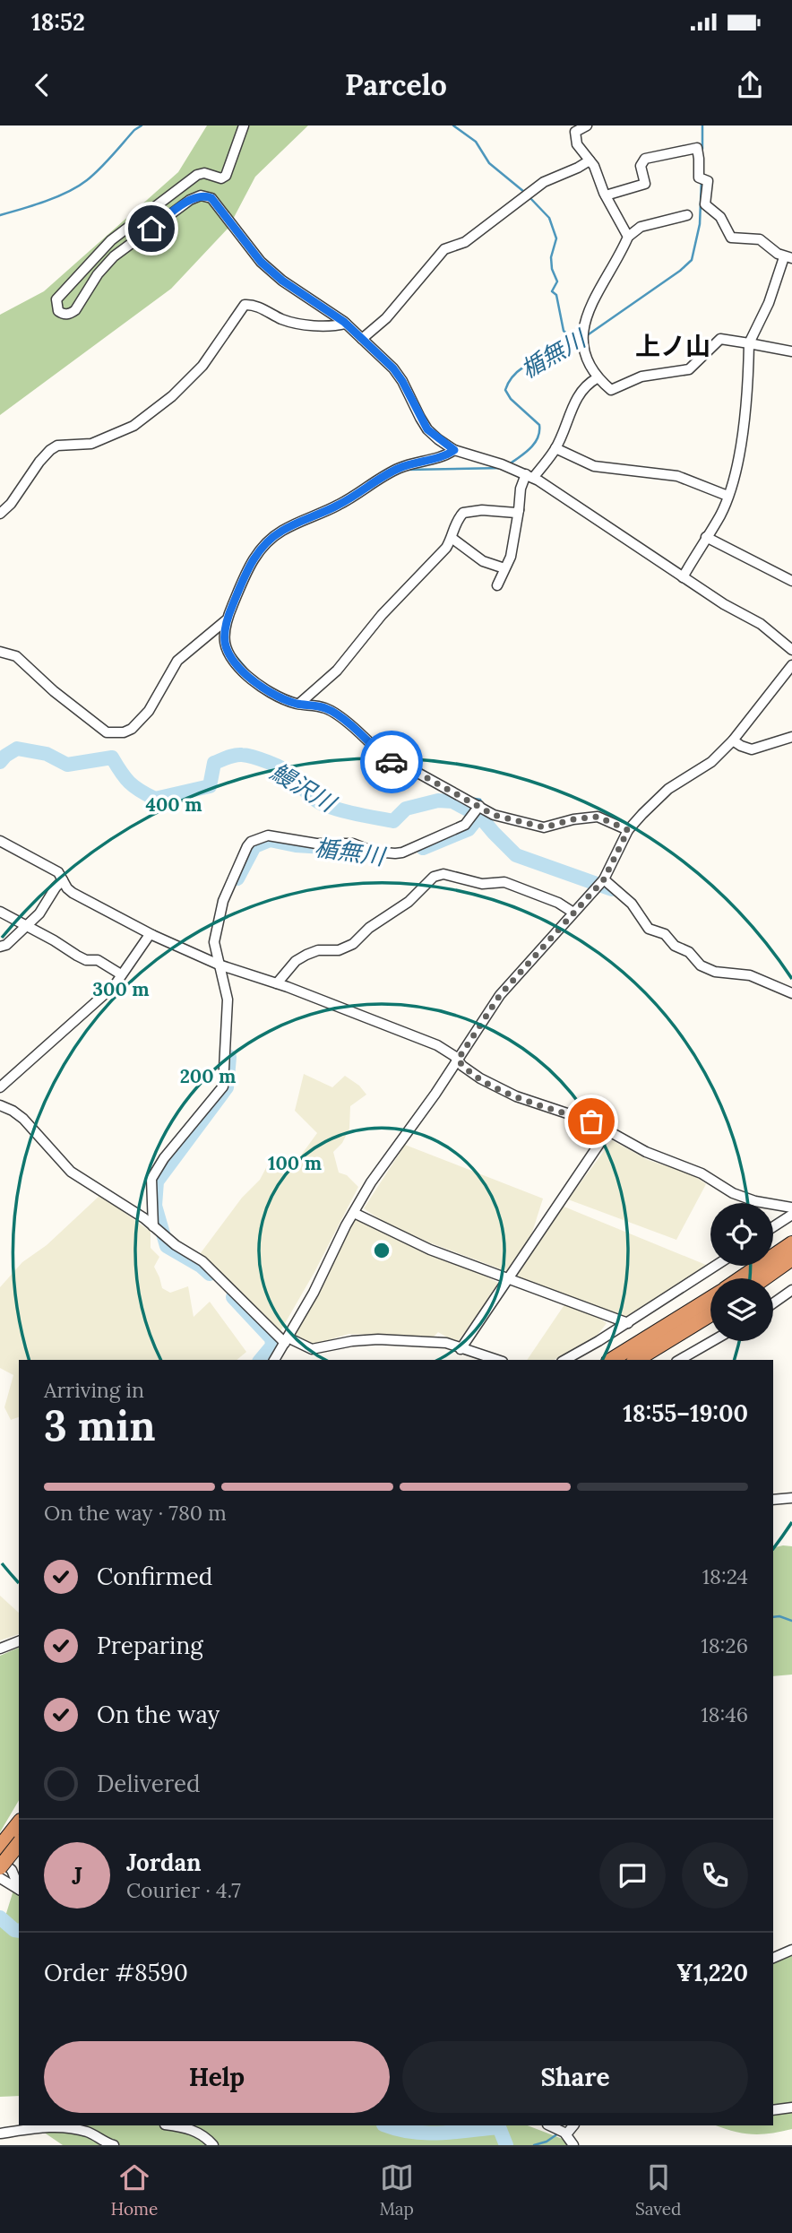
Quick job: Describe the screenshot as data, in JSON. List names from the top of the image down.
{
  "districts": ["上ノ山"],
  "water": ["楯無川", "鰻沢川"],
  "page": {
    "status": "18:52",
    "header": "Parcelo",
    "heading": ["3 min", "Arriving in", "18:55–19:00"],
    "panel": [
      "Jordan",
      "Courier · 4.7",
      "Order #8590",
      "¥1,220"
    ],
    "bar": "On the way · 780 m",
    "list": [
      ["Confirmed", "18:24"],
      ["Preparing", "18:26"],
      ["On the way", "18:46"],
      "Delivered"
    ],
    "round": "J",
    "buttons": ["Help", "Share"],
    "tabs": ["Home", "Map", "Saved"]
  },
  "rings": [
    "400 m",
    "300 m",
    "200 m",
    "100 m"
  ]
}
